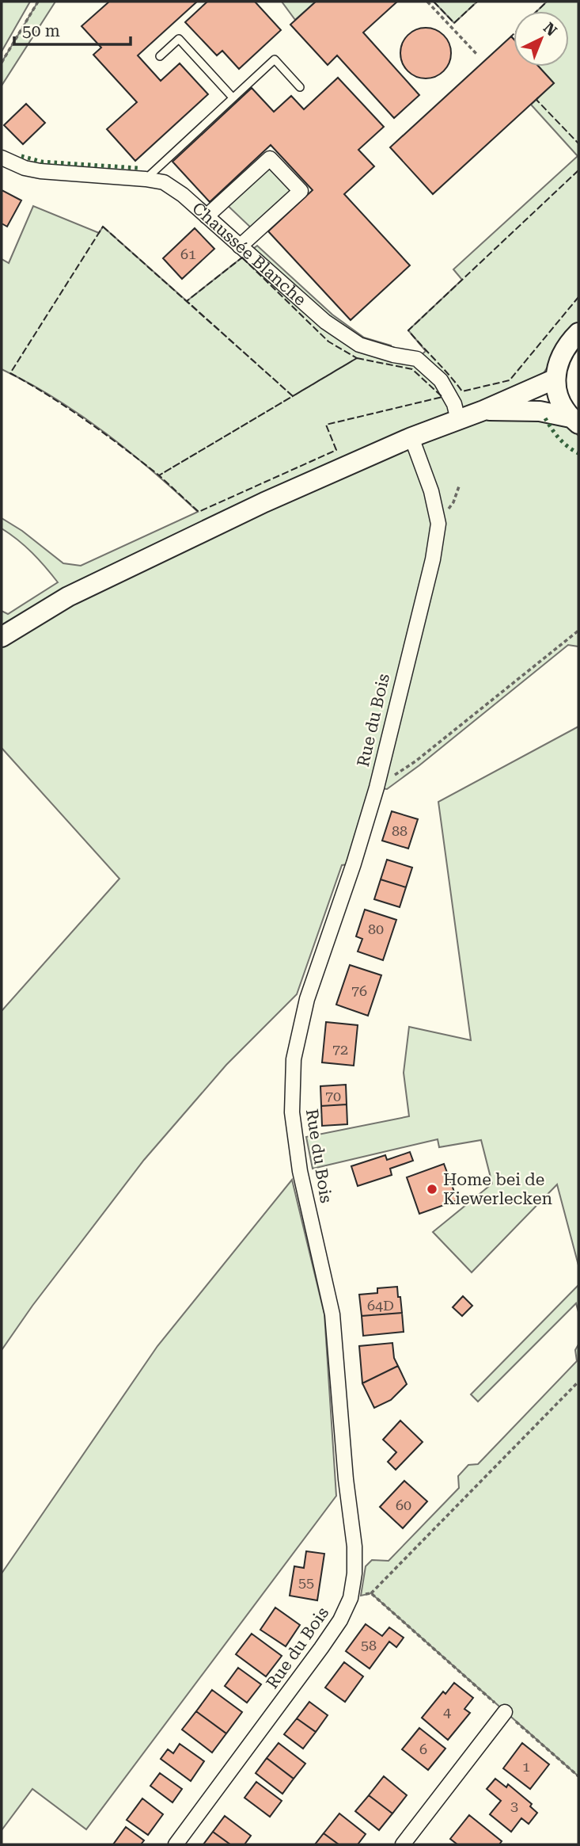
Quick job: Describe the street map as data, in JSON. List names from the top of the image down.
{
  "streets": {
    "street": ["Chaussée Blanche", "Rue du Bois"]
  },
  "places": ["Home bei de Kiewerlecken"],
  "house_numbers": [
    "61",
    "88",
    "80",
    "76",
    "72",
    "70",
    "64D",
    "60",
    "55",
    "58",
    "4",
    "6",
    "1",
    "3"
  ],
  "scale_bar": "50 m",
  "north": "top right"
}
